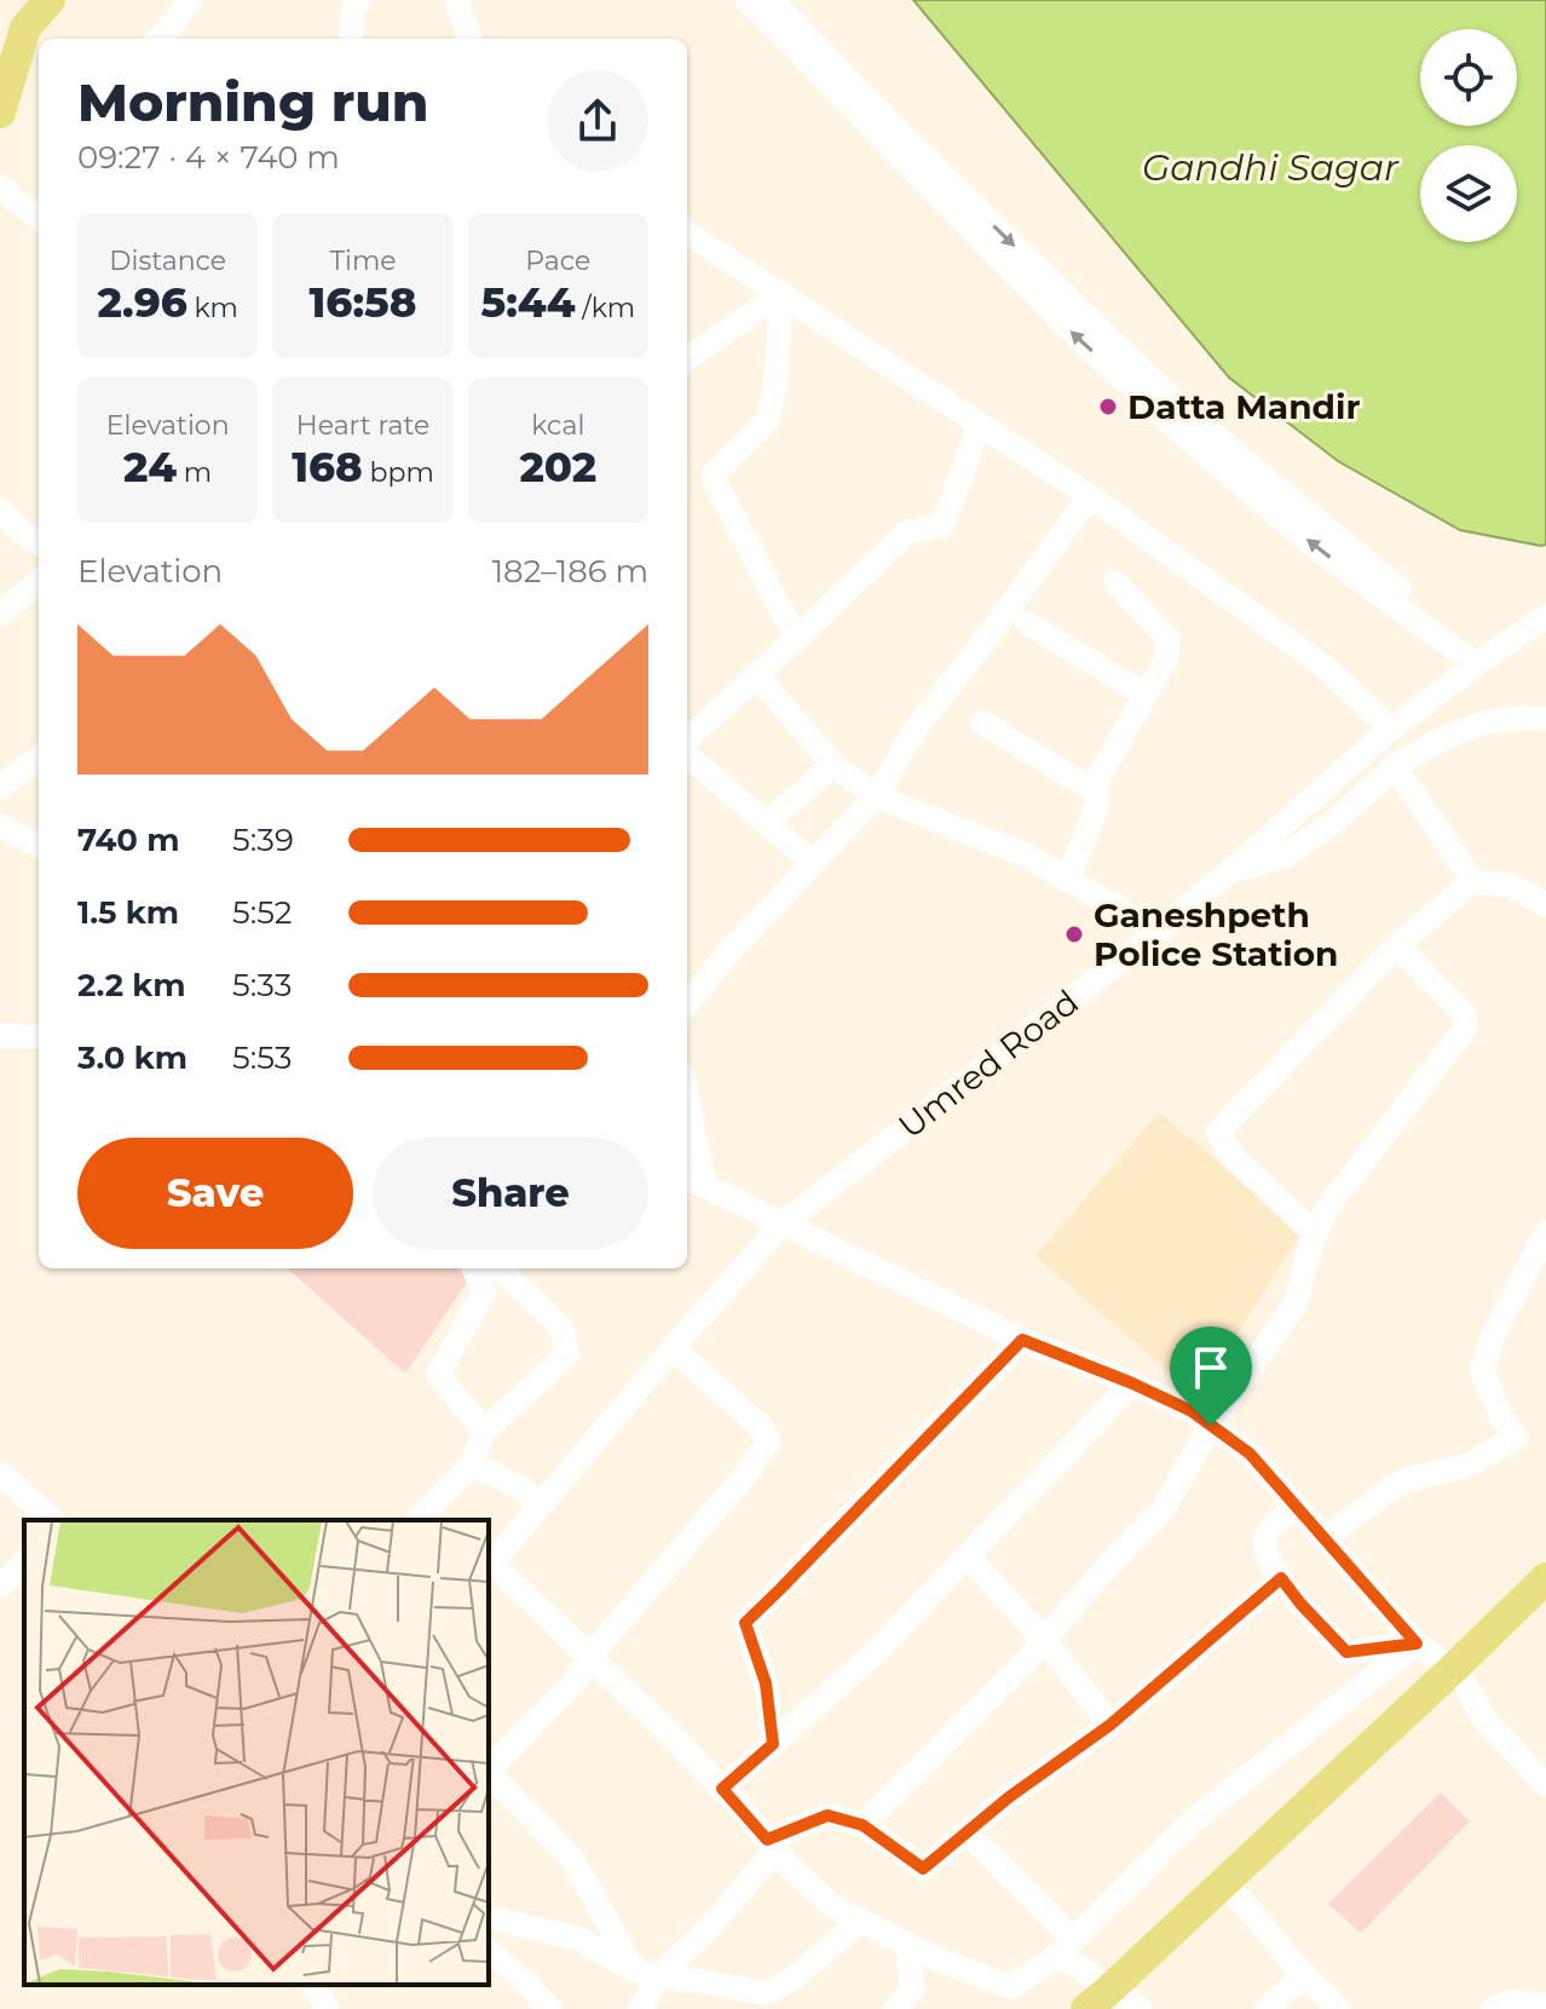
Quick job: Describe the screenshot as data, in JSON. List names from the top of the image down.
{
  "streets": {
    "street": ["Umred Road"]
  },
  "water": ["Gandhi Sagar"],
  "places": ["Datta Mandir", "Ganeshpeth Police Station"],
  "page": {
    "heading": ["Morning run", "09:27 · 4 × 740 m"],
    "stats": [
      ["Distance", "2.96 km"],
      ["Time", "16:58"],
      ["Pace", "5:44 /km"],
      ["Elevation", "24 m"],
      ["Heart rate", "168 bpm"],
      ["kcal", "202"]
    ],
    "chart": ["Elevation", "182–186 m"],
    "list": [
      {
        "name": "740 m",
        "note": "5:39"
      },
      {
        "name": "1.5 km",
        "note": "5:52"
      },
      {
        "name": "2.2 km",
        "note": "5:33"
      },
      {
        "name": "3.0 km",
        "note": "5:53"
      }
    ],
    "buttons": ["Save", "Share"]
  }
}
